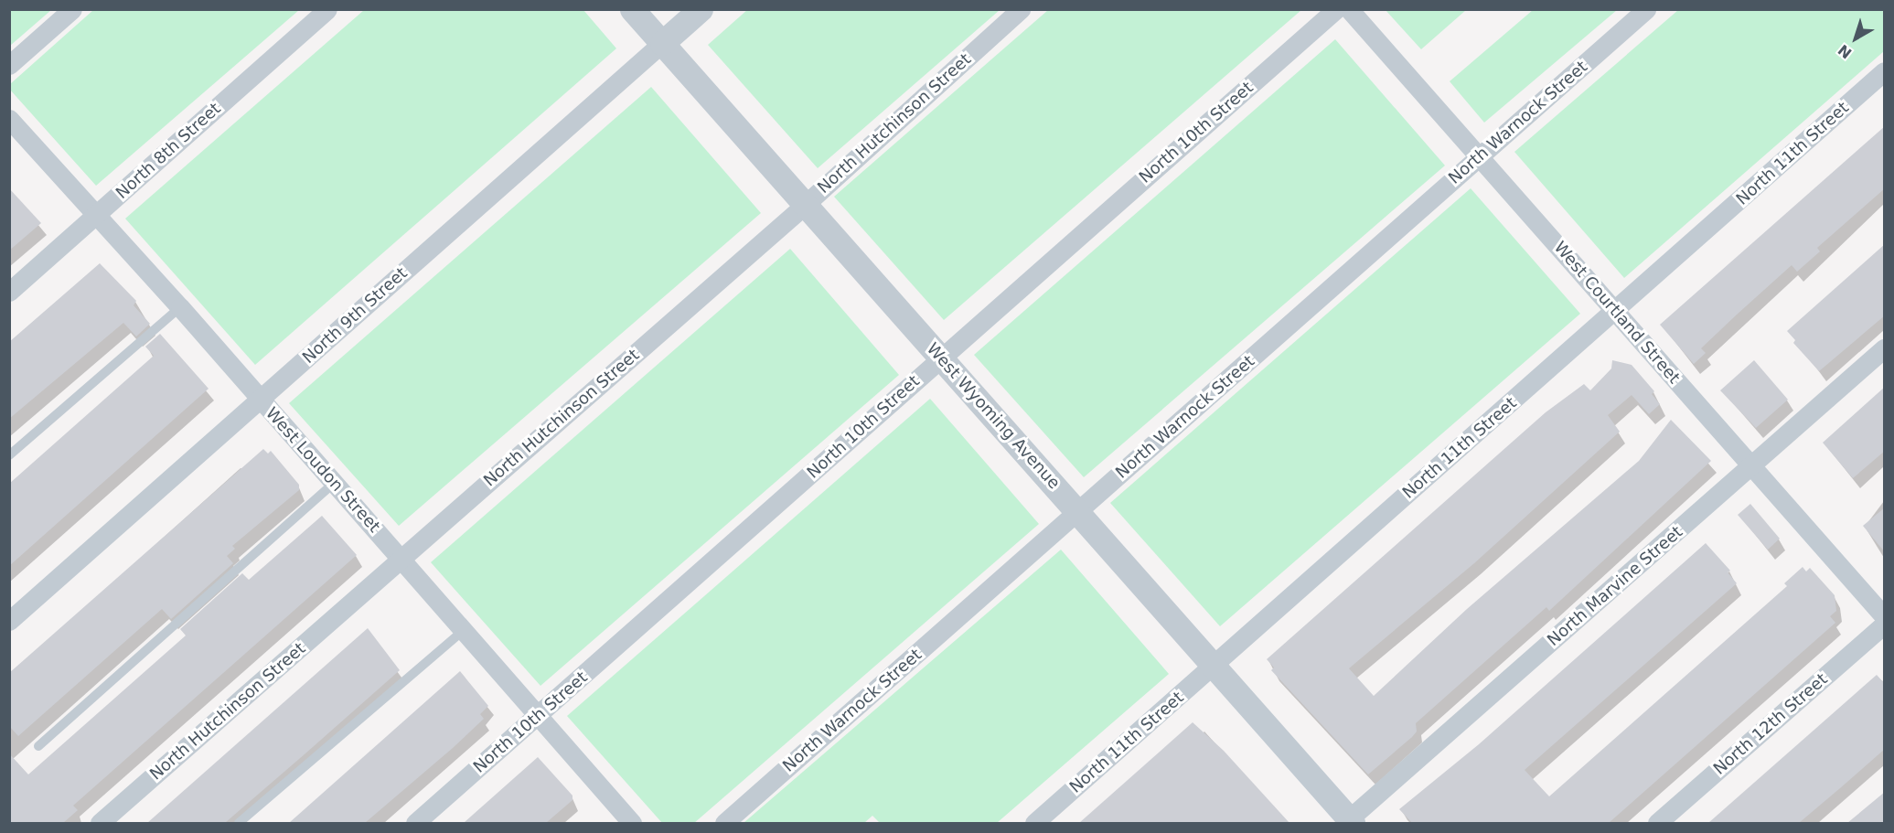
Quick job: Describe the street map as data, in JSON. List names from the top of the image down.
{
  "streets": {
    "street": [
      "North Warnock Street",
      "North Hutchinson Street",
      "North 10th Street",
      "North 8th Street",
      "North 11th Street",
      "West Courtland Street",
      "North 9th Street",
      "West Wyoming Avenue",
      "West Loudon Street",
      "North Marvine Street",
      "North 12th Street"
    ]
  },
  "crossings": [
    ["North Warnock Street", "West Courtland Street"],
    ["North Warnock Street", "West Wyoming Avenue"],
    ["North Hutchinson Street", "West Wyoming Avenue"],
    ["North Hutchinson Street", "West Loudon Street"],
    ["North 10th Street", "West Wyoming Avenue"],
    ["North 10th Street", "West Loudon Street"],
    ["North 8th Street", "West Loudon Street"],
    ["North 11th Street", "West Courtland Street"],
    ["North 11th Street", "West Wyoming Avenue"],
    ["West Courtland Street", "North Marvine Street"],
    ["North 9th Street", "West Wyoming Avenue"],
    ["North 9th Street", "West Loudon Street"],
    ["West Wyoming Avenue", "North Marvine Street"]
  ],
  "north": "bottom left"
}
